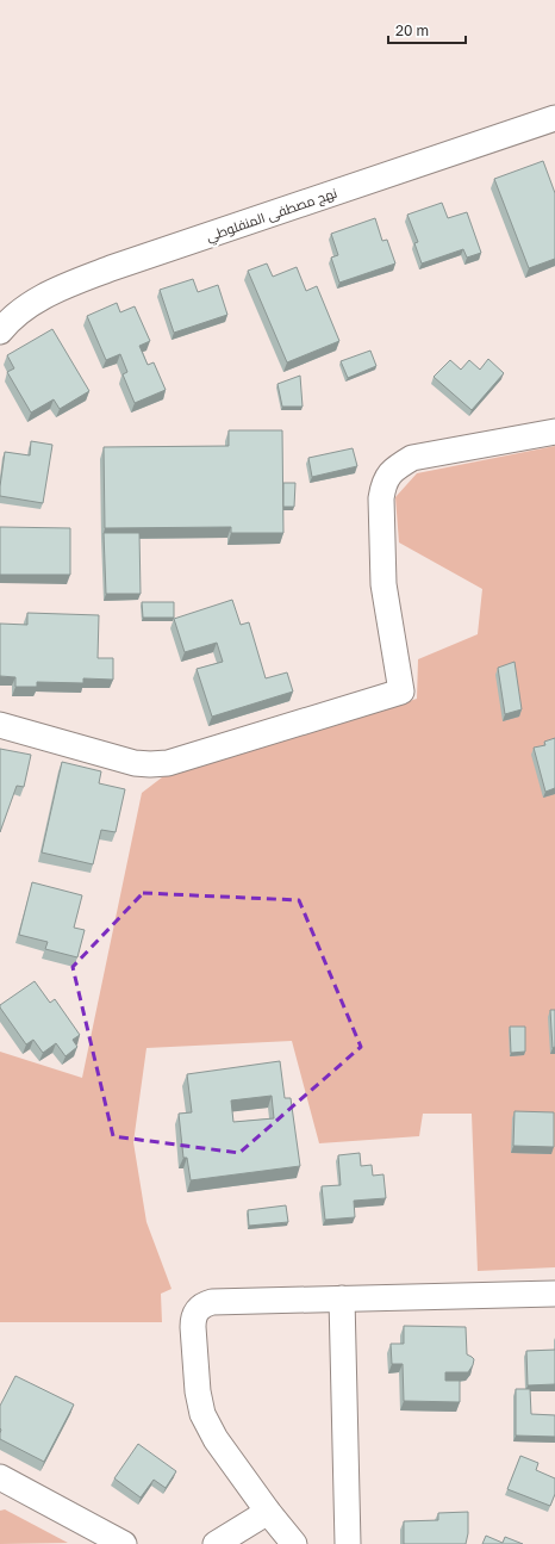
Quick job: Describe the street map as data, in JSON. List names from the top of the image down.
{
  "streets": {
    "street": ["نهج مصطفى المنفلوطي"]
  },
  "scale_bar": "20 m"
}
